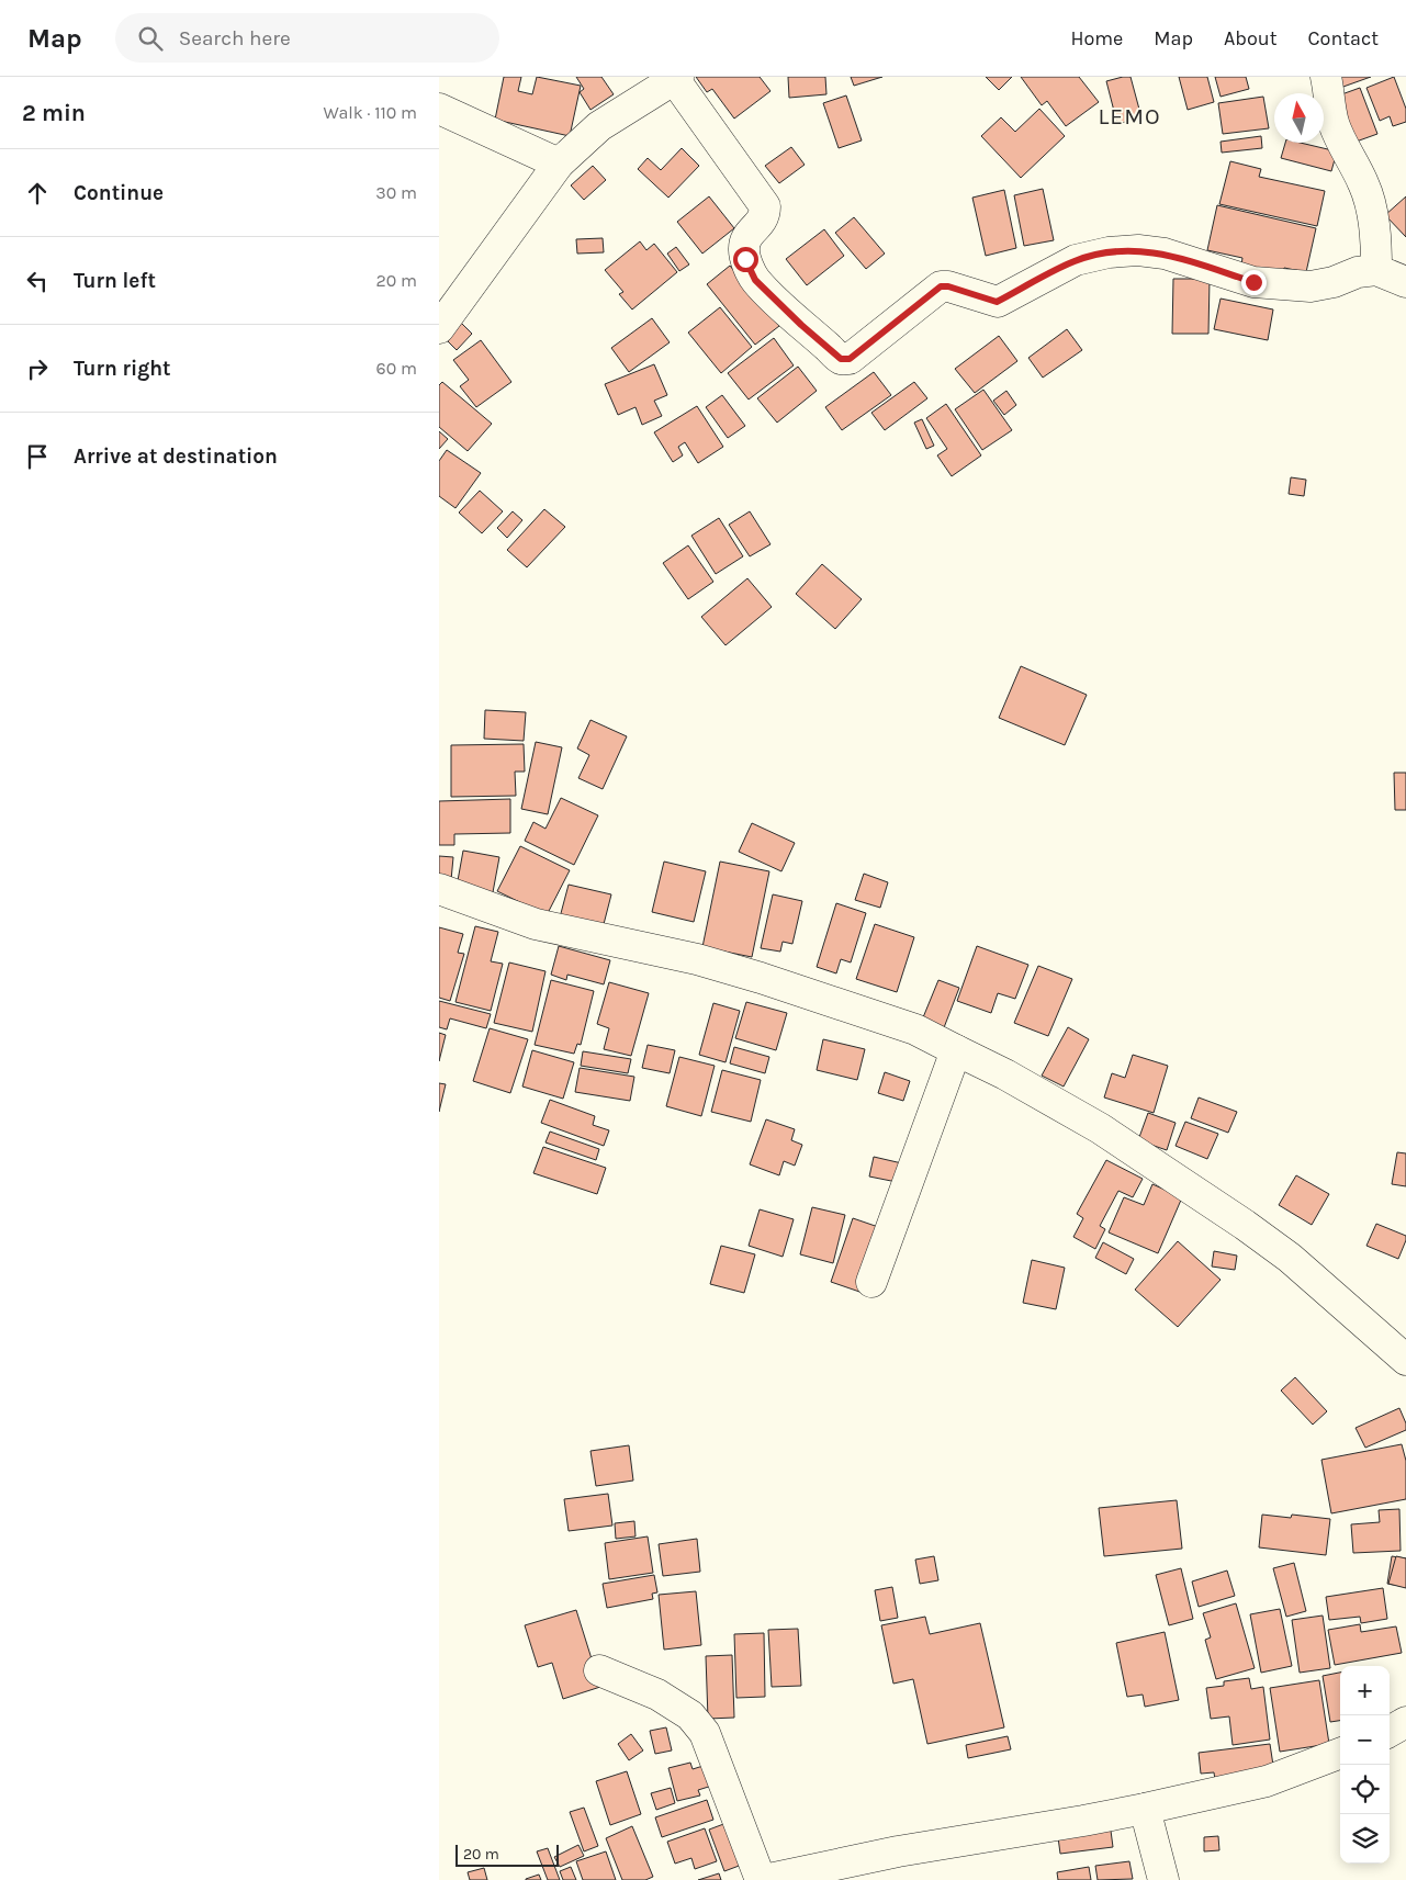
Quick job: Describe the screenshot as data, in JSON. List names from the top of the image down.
{
  "districts": ["LEMO"],
  "scale_bar": "20 m",
  "north": "top",
  "page": {
    "header": "Map",
    "search": "Search here",
    "nav": [
      "Home",
      "Map",
      "About",
      "Contact"
    ],
    "heading": ["2 min", "Walk · 110 m"],
    "list": [
      ["Continue", "30 m"],
      ["Turn left", "20 m"],
      ["Turn right", "60 m"],
      "Arrive at destination"
    ],
    "map_buttons": ["+", "−"],
    "scale": "20 m"
  }
}
